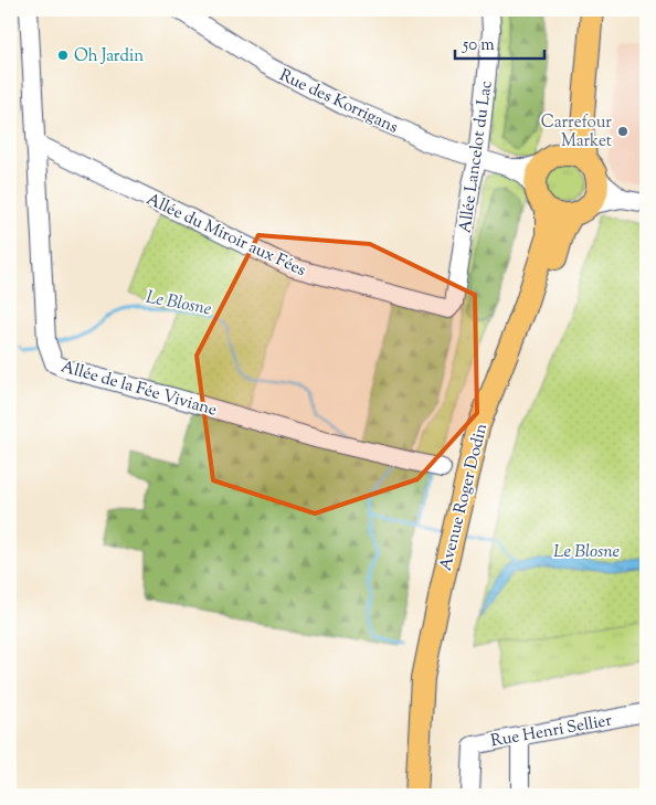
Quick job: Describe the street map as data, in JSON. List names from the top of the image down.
{
  "streets": {
    "main road": ["Avenue Roger Dodin"],
    "street": [
      "Rue des Korrigans",
      "Allée Lancelot du Lac",
      "Allée du Miroir aux Fées",
      "Allée de la Fée Viviane",
      "Rue Henri Sellier"
    ]
  },
  "crossings": [
    ["Rue des Korrigans", "Allée Lancelot du Lac"],
    ["Rue des Korrigans", "Avenue Roger Dodin"],
    ["Allée Lancelot du Lac", "Allée du Miroir aux Fées"],
    ["Allée du Miroir aux Fées", "Allée de la Fée Viviane"]
  ],
  "water": ["Le Blosne"],
  "places": ["Oh Jardin", "Carrefour Market"],
  "scale_bar": "50 m"
}
